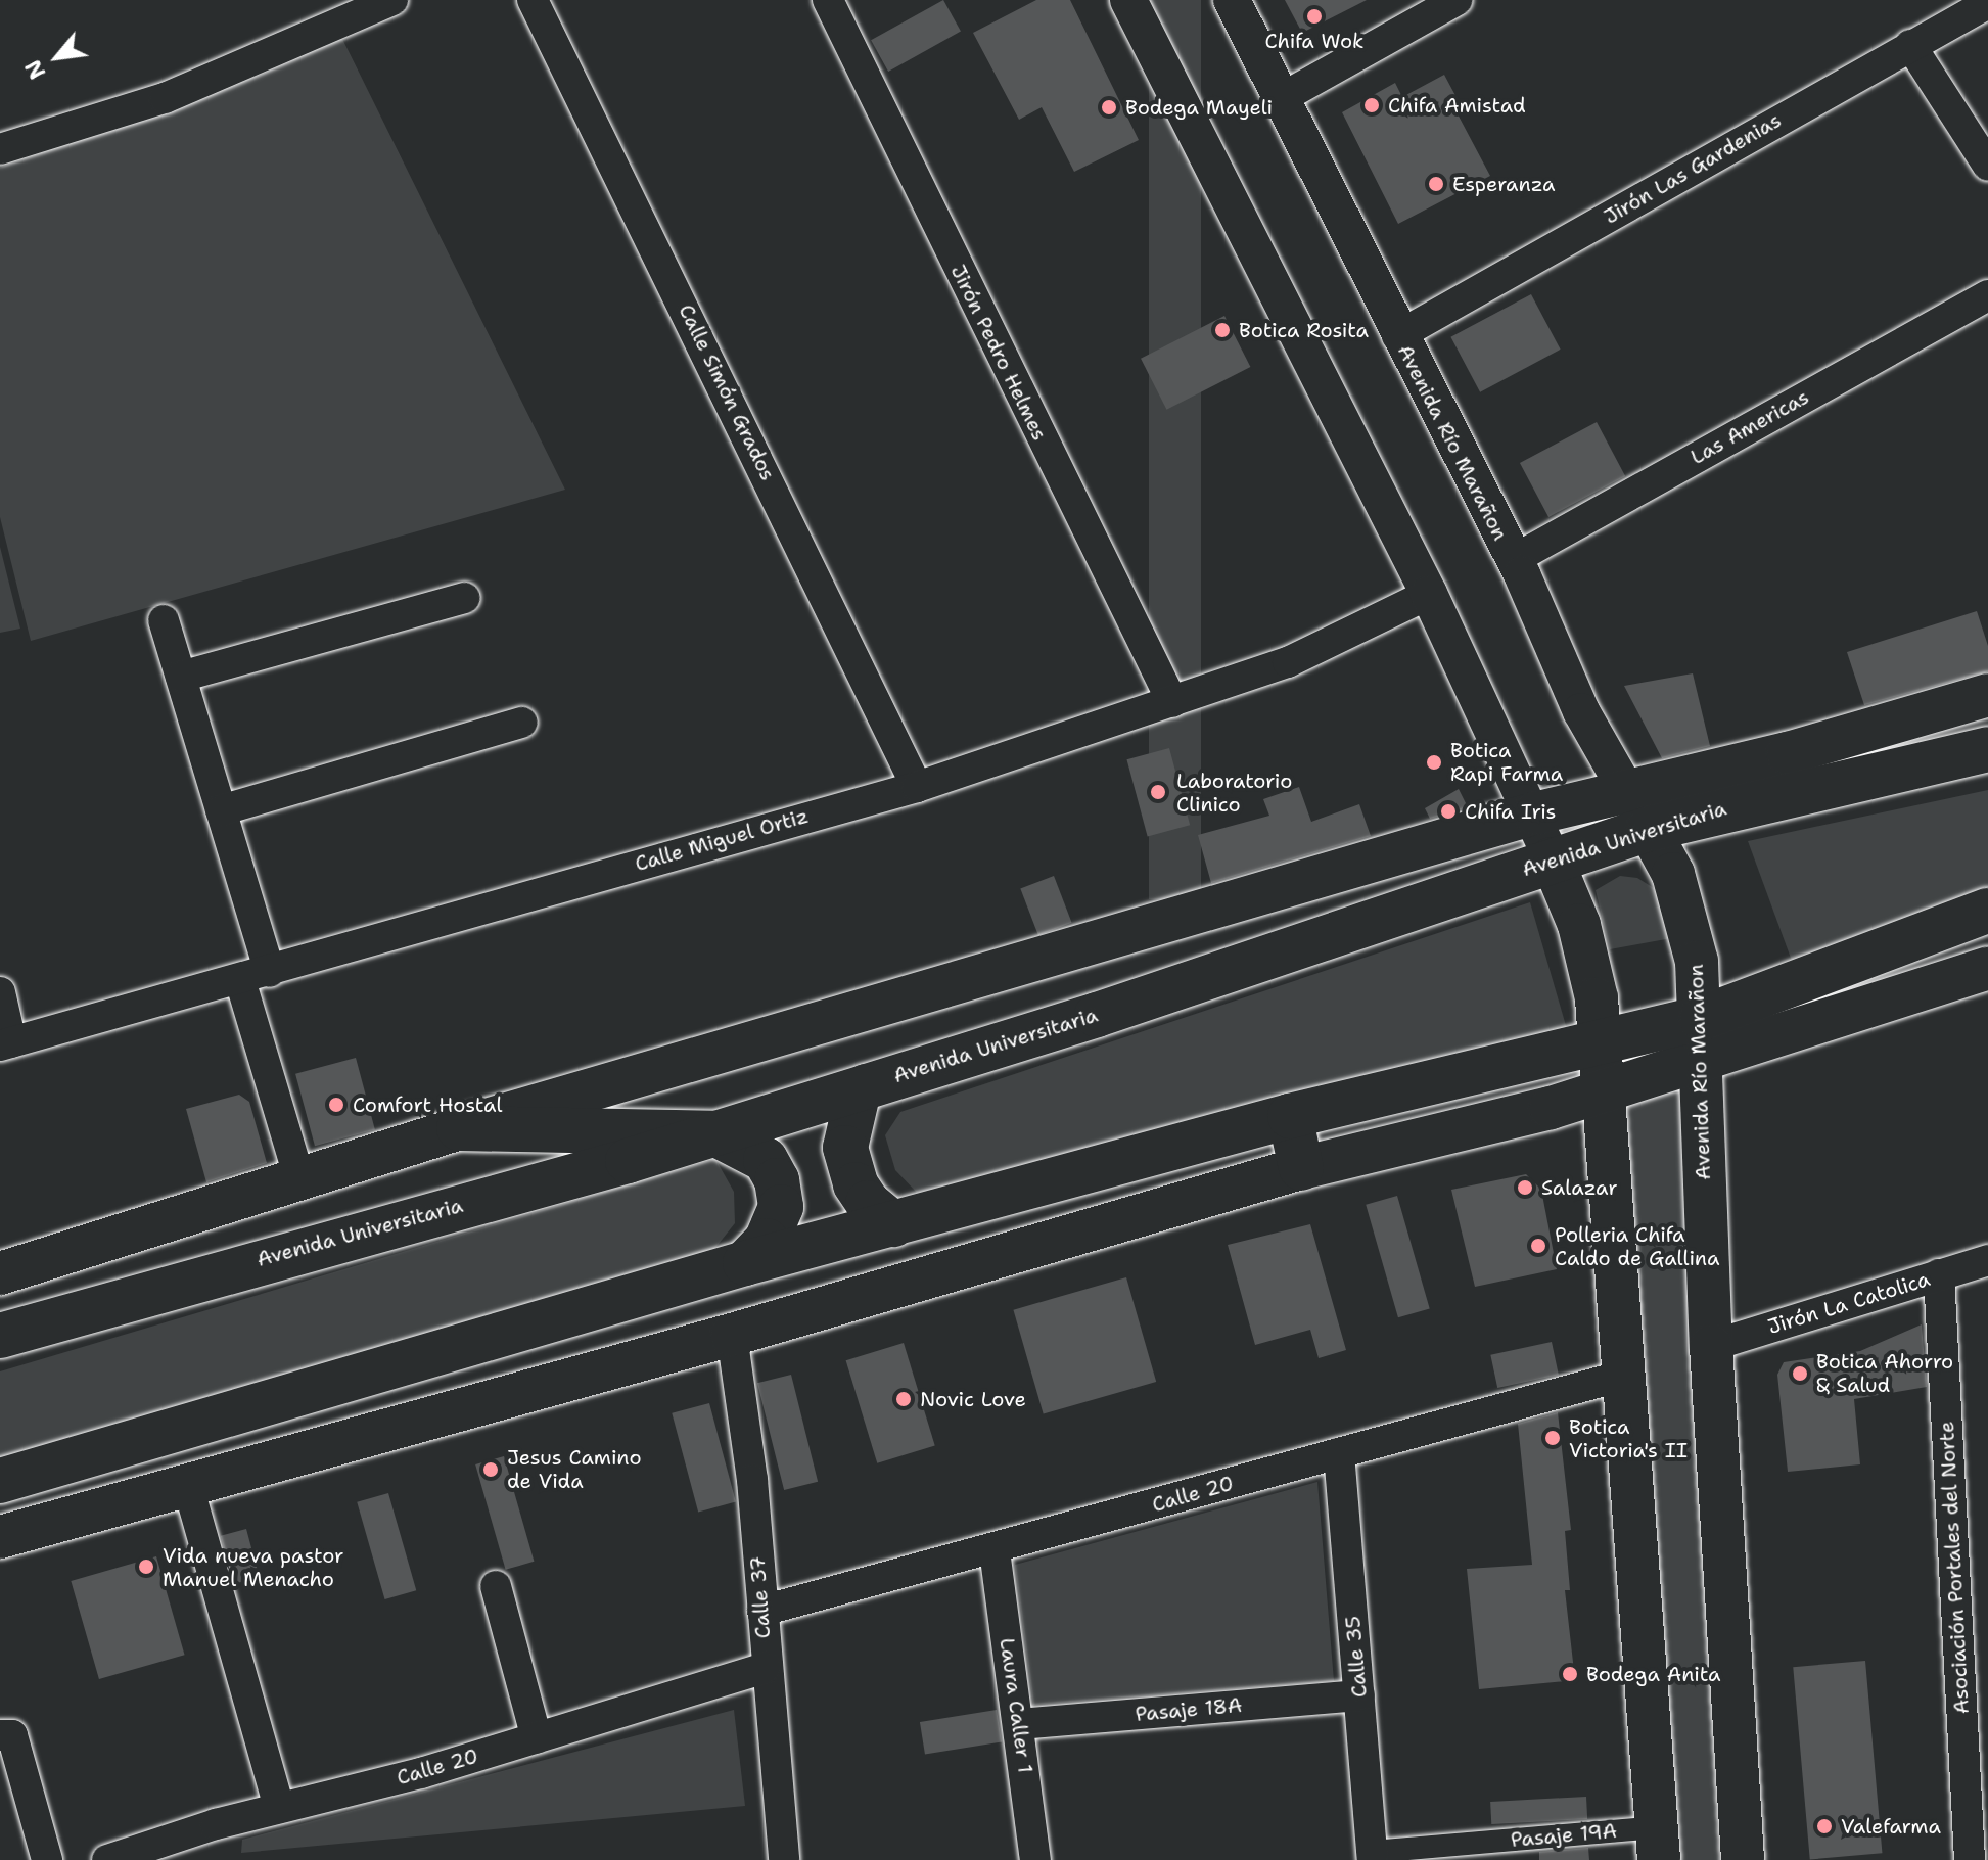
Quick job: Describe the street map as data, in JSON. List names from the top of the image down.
{
  "streets": {
    "main road": ["Avenida Río Marañon", "Avenida Universitaria"],
    "street": [
      "Jirón Las Gardenias",
      "Jirón Pedro Helmes",
      "Calle Simón Grados",
      "Las Americas",
      "Calle Miguel Ortiz",
      "Jirón La Catolica",
      "Calle 20",
      "Asociación Portales del Norte",
      "Calle 37",
      "Calle 35",
      "Laura Caller 1",
      "Pasaje 18A",
      "Pasaje 19A"
    ]
  },
  "crossings": [
    ["Jirón Las Gardenias", "Avenida Río Marañon"],
    ["Jirón Pedro Helmes", "Calle Miguel Ortiz"],
    ["Calle Simón Grados", "Calle Miguel Ortiz"],
    ["Las Americas", "Avenida Río Marañon"],
    ["Avenida Río Marañon", "Avenida Universitaria"],
    ["Avenida Río Marañon", "Jirón La Catolica"],
    ["Jirón La Catolica", "Asociación Portales del Norte"],
    ["Calle 20", "Calle 37"],
    ["Calle 20", "Calle 35"],
    ["Calle 20", "Laura Caller 1"],
    ["Calle 35", "Pasaje 18A"],
    ["Calle 35", "Pasaje 19A"],
    ["Laura Caller 1", "Pasaje 18A"]
  ],
  "places": [
    "Chifa Wok",
    "Chifa Amistad",
    "Bodega Mayeli",
    "Esperanza",
    "Botica Rosita",
    "Botica Rapi Farma",
    "Laboratorio Clinico",
    "Chifa Iris",
    "Comfort Hostal",
    "Salazar",
    "Polleria Chifa Caldo de Gallina",
    "Botica Ahorro & Salud",
    "Novic Love",
    "Botica Victoria's II",
    "Jesus Camino de Vida",
    "Vida nueva pastor Manuel Menacho",
    "Bodega Anita",
    "Valefarma"
  ],
  "north": "bottom left"
}
